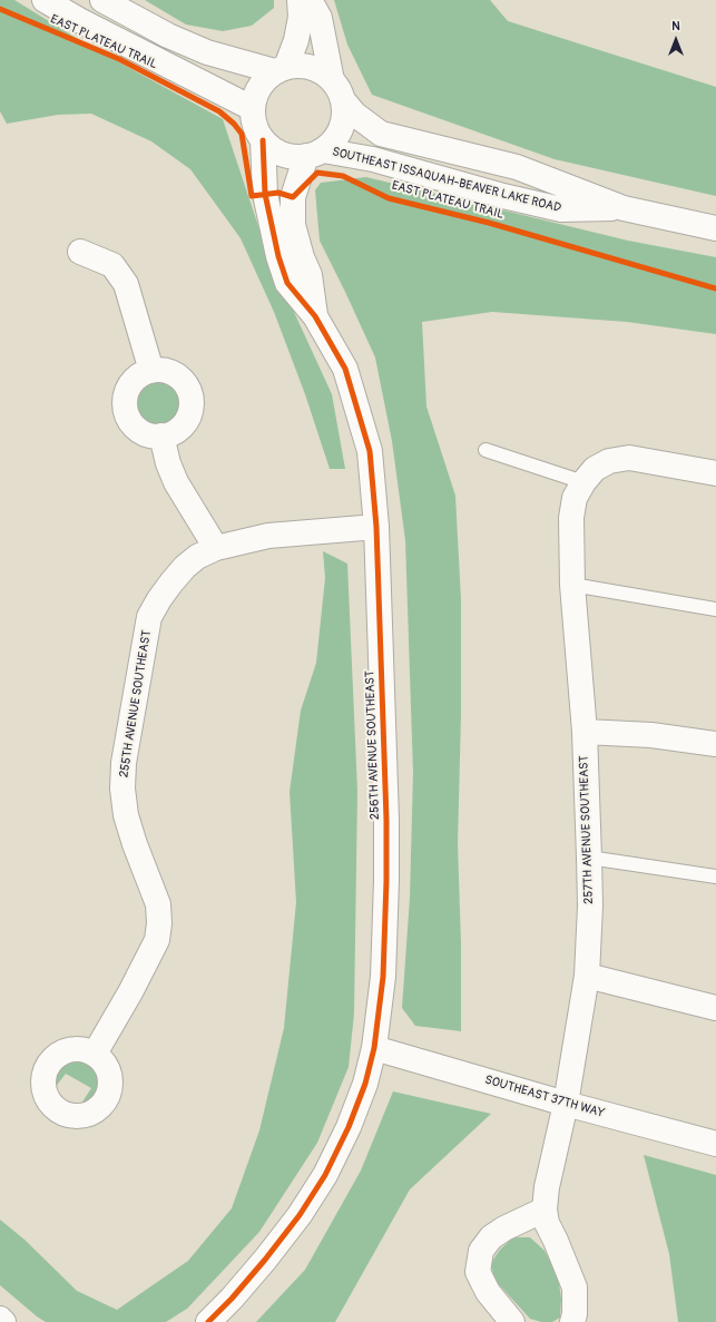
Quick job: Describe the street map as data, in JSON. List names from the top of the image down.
{
  "streets": {
    "street": [
      "SOUTHEAST ISSAQUAH-BEAVER LAKE ROAD",
      "255TH AVENUE SOUTHEAST",
      "256TH AVENUE SOUTHEAST",
      "257TH AVENUE SOUTHEAST",
      "SOUTHEAST 37TH WAY"
    ],
    "cycle path": ["EAST PLATEAU TRAIL"]
  },
  "crossings": [
    ["SOUTHEAST ISSAQUAH-BEAVER LAKE ROAD", "256TH AVENUE SOUTHEAST"],
    ["255TH AVENUE SOUTHEAST", "256TH AVENUE SOUTHEAST"],
    ["256TH AVENUE SOUTHEAST", "SOUTHEAST 37TH WAY"],
    ["257TH AVENUE SOUTHEAST", "SOUTHEAST 37TH WAY"]
  ],
  "north": "top"
}
